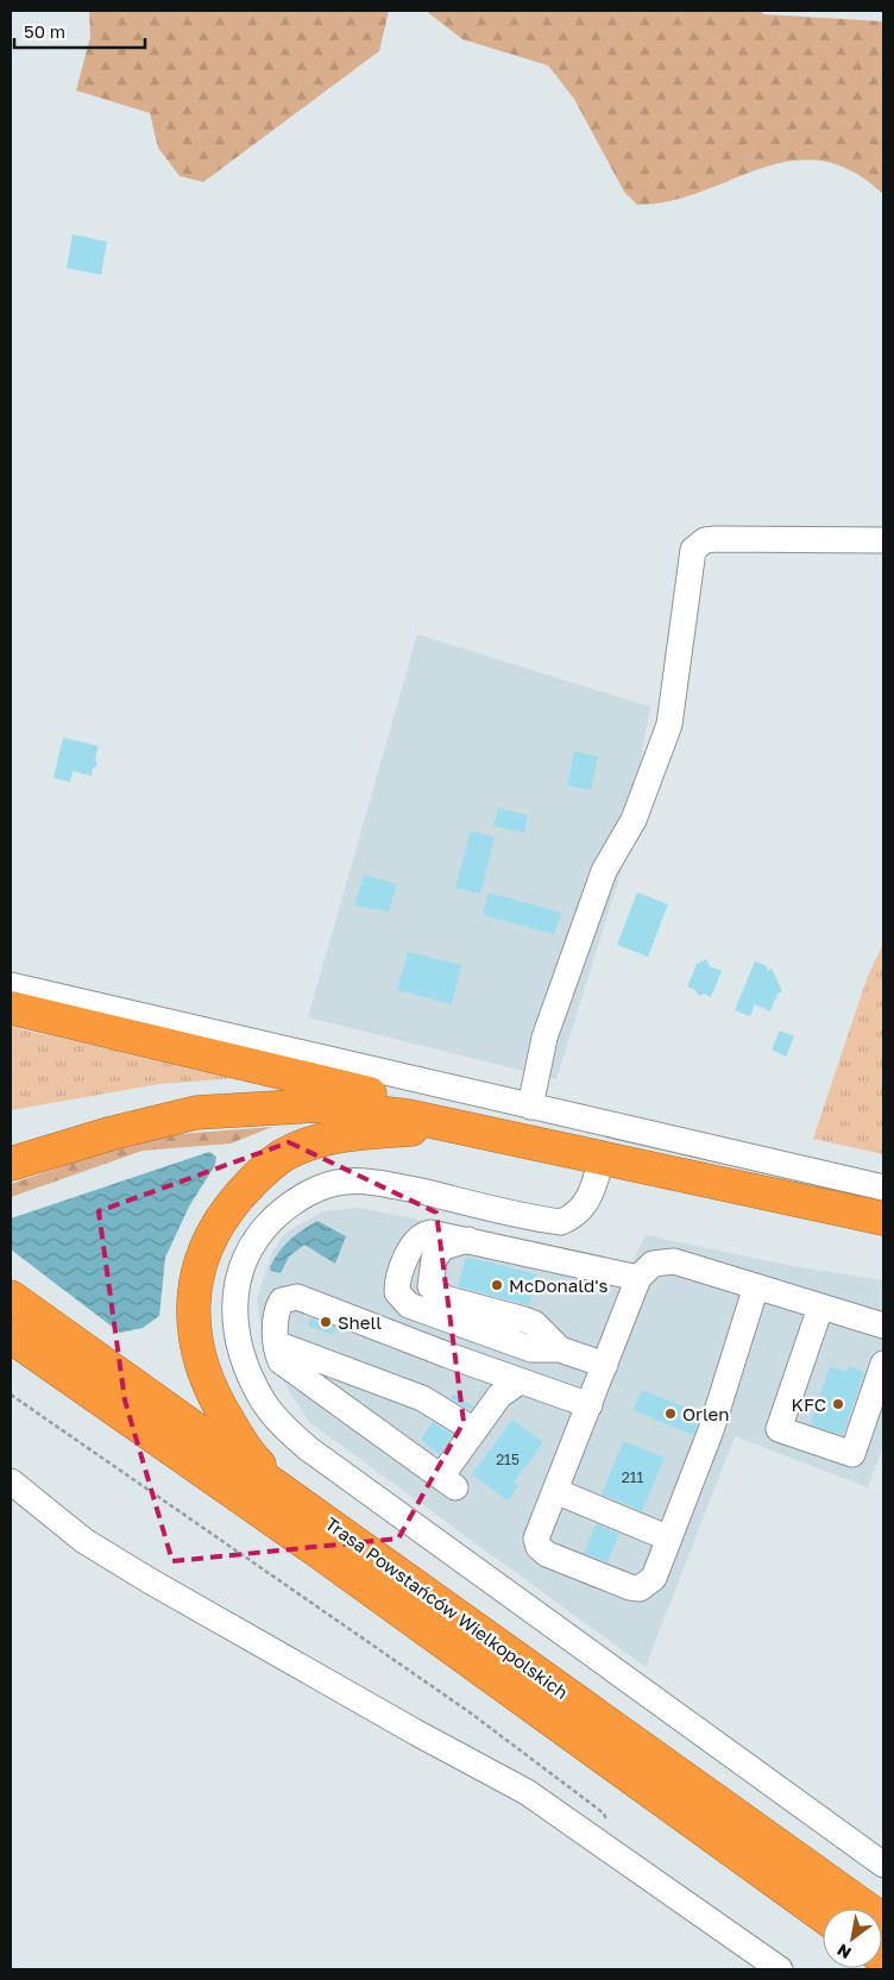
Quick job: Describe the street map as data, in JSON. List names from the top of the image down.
{
  "streets": {
    "highway": ["Trasa Powstańców Wielkopolskich"]
  },
  "places": [
    "McDonald's",
    "Shell",
    "KFC",
    "Orlen"
  ],
  "house_numbers": ["215", "211"],
  "scale_bar": "50 m",
  "north": "bottom left"
}
